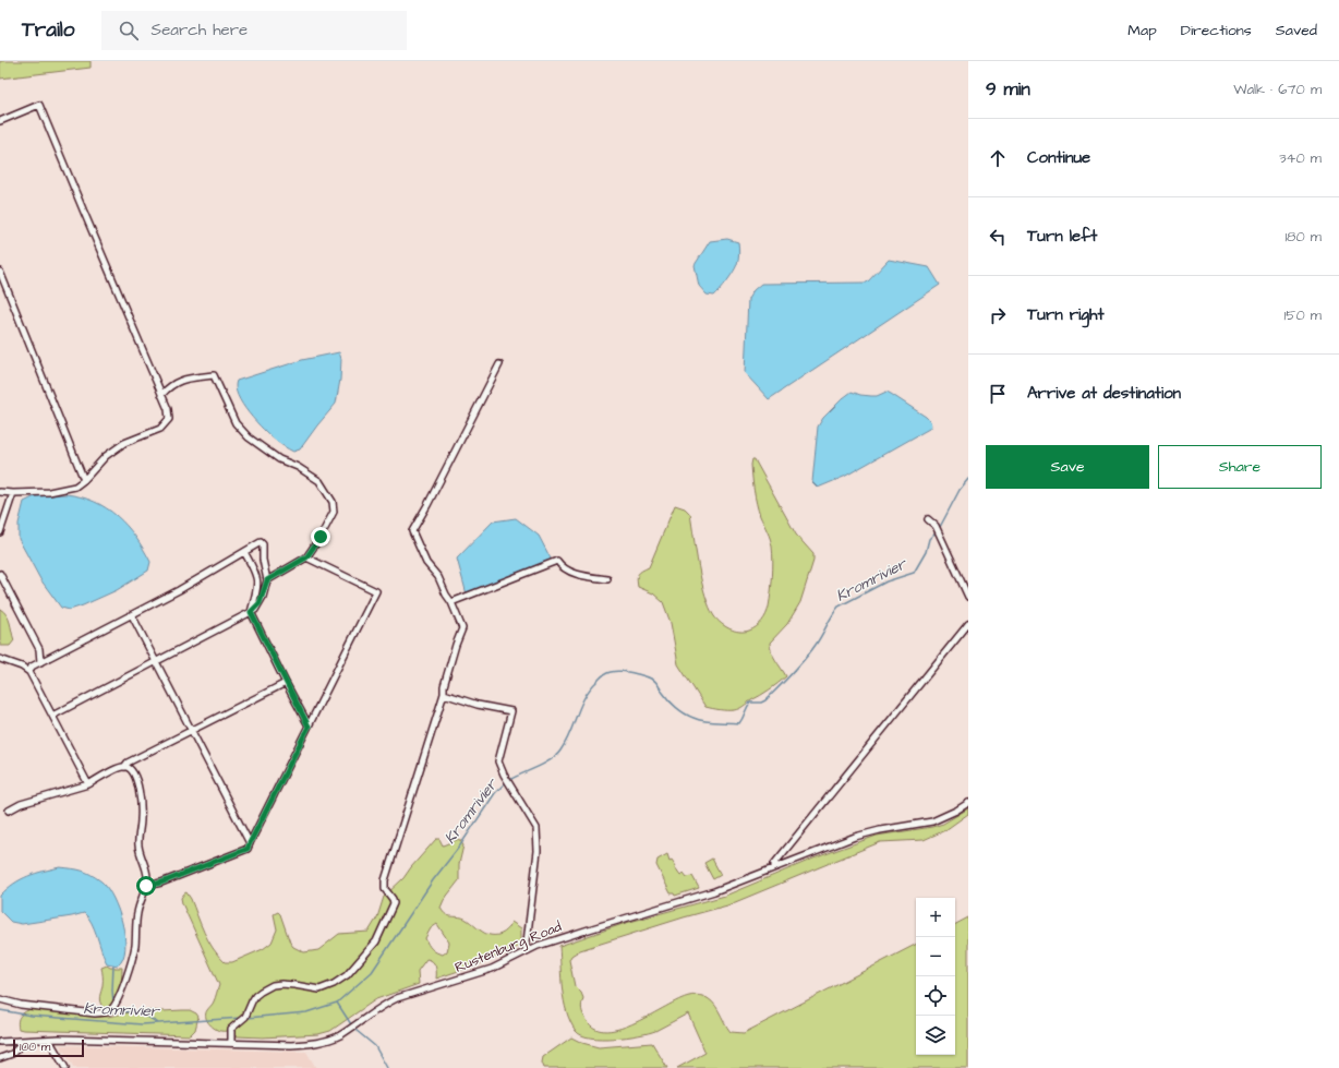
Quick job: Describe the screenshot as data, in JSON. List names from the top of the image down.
{
  "streets": {
    "street": ["Rustenburg Road"]
  },
  "water": ["Kromrivier"],
  "scale_bar": "100 m",
  "page": {
    "header": "Trailo",
    "search": "Search here",
    "nav": ["Map", "Directions", "Saved"],
    "heading": ["9 min", "Walk · 670 m"],
    "list": [
      ["Continue", "340 m"],
      ["Turn left", "180 m"],
      ["Turn right", "150 m"],
      "Arrive at destination"
    ],
    "buttons": ["Save", "Share"],
    "map_buttons": ["+", "−"],
    "scale": "100 m"
  }
}
